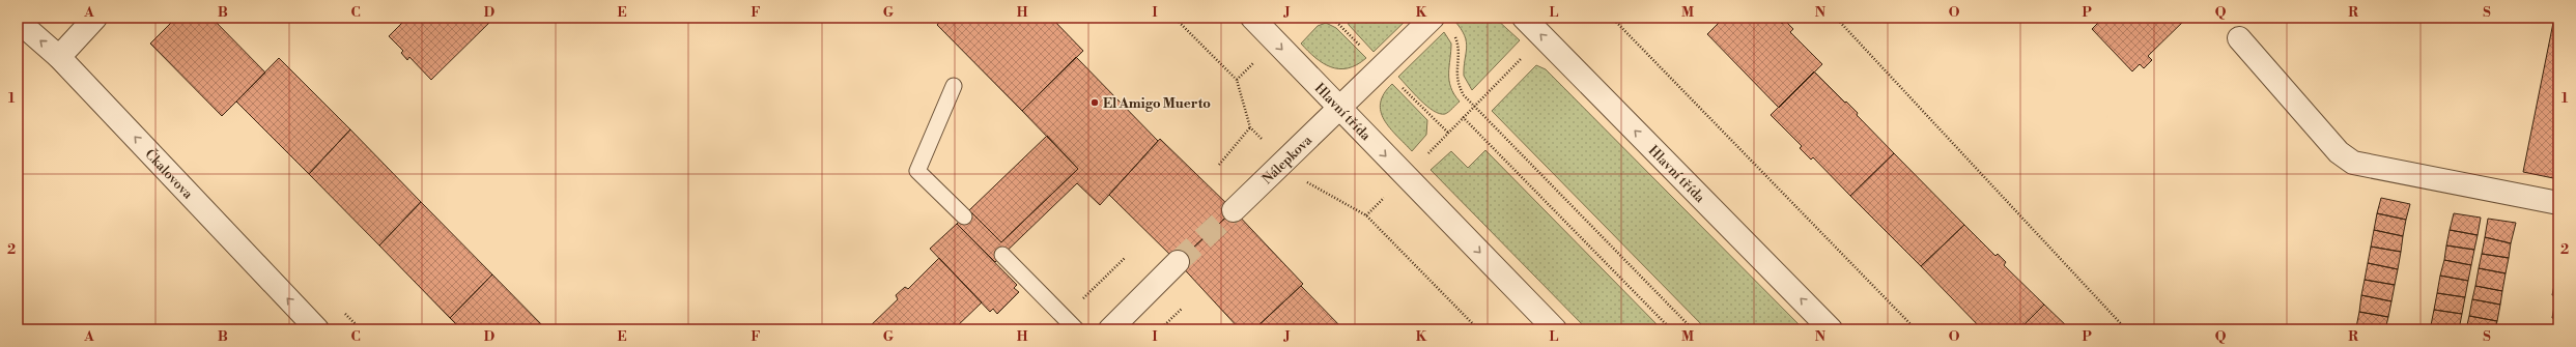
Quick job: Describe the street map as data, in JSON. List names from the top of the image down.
{
  "streets": {
    "street": ["Hlavní třída", "Nálepkova", "Čkalovova"]
  },
  "crossings": [
    ["Hlavní třída", "Nálepkova"]
  ],
  "one_way": ["Čkalovova"],
  "places": ["El Amigo Muerto"],
  "grid": {
    "columns": [
      "A",
      "B",
      "C",
      "D",
      "E",
      "F",
      "G",
      "H",
      "I",
      "J",
      "K",
      "L",
      "M",
      "N",
      "O",
      "P",
      "Q",
      "R",
      "S"
    ],
    "rows": ["1", "2"]
  }
}
